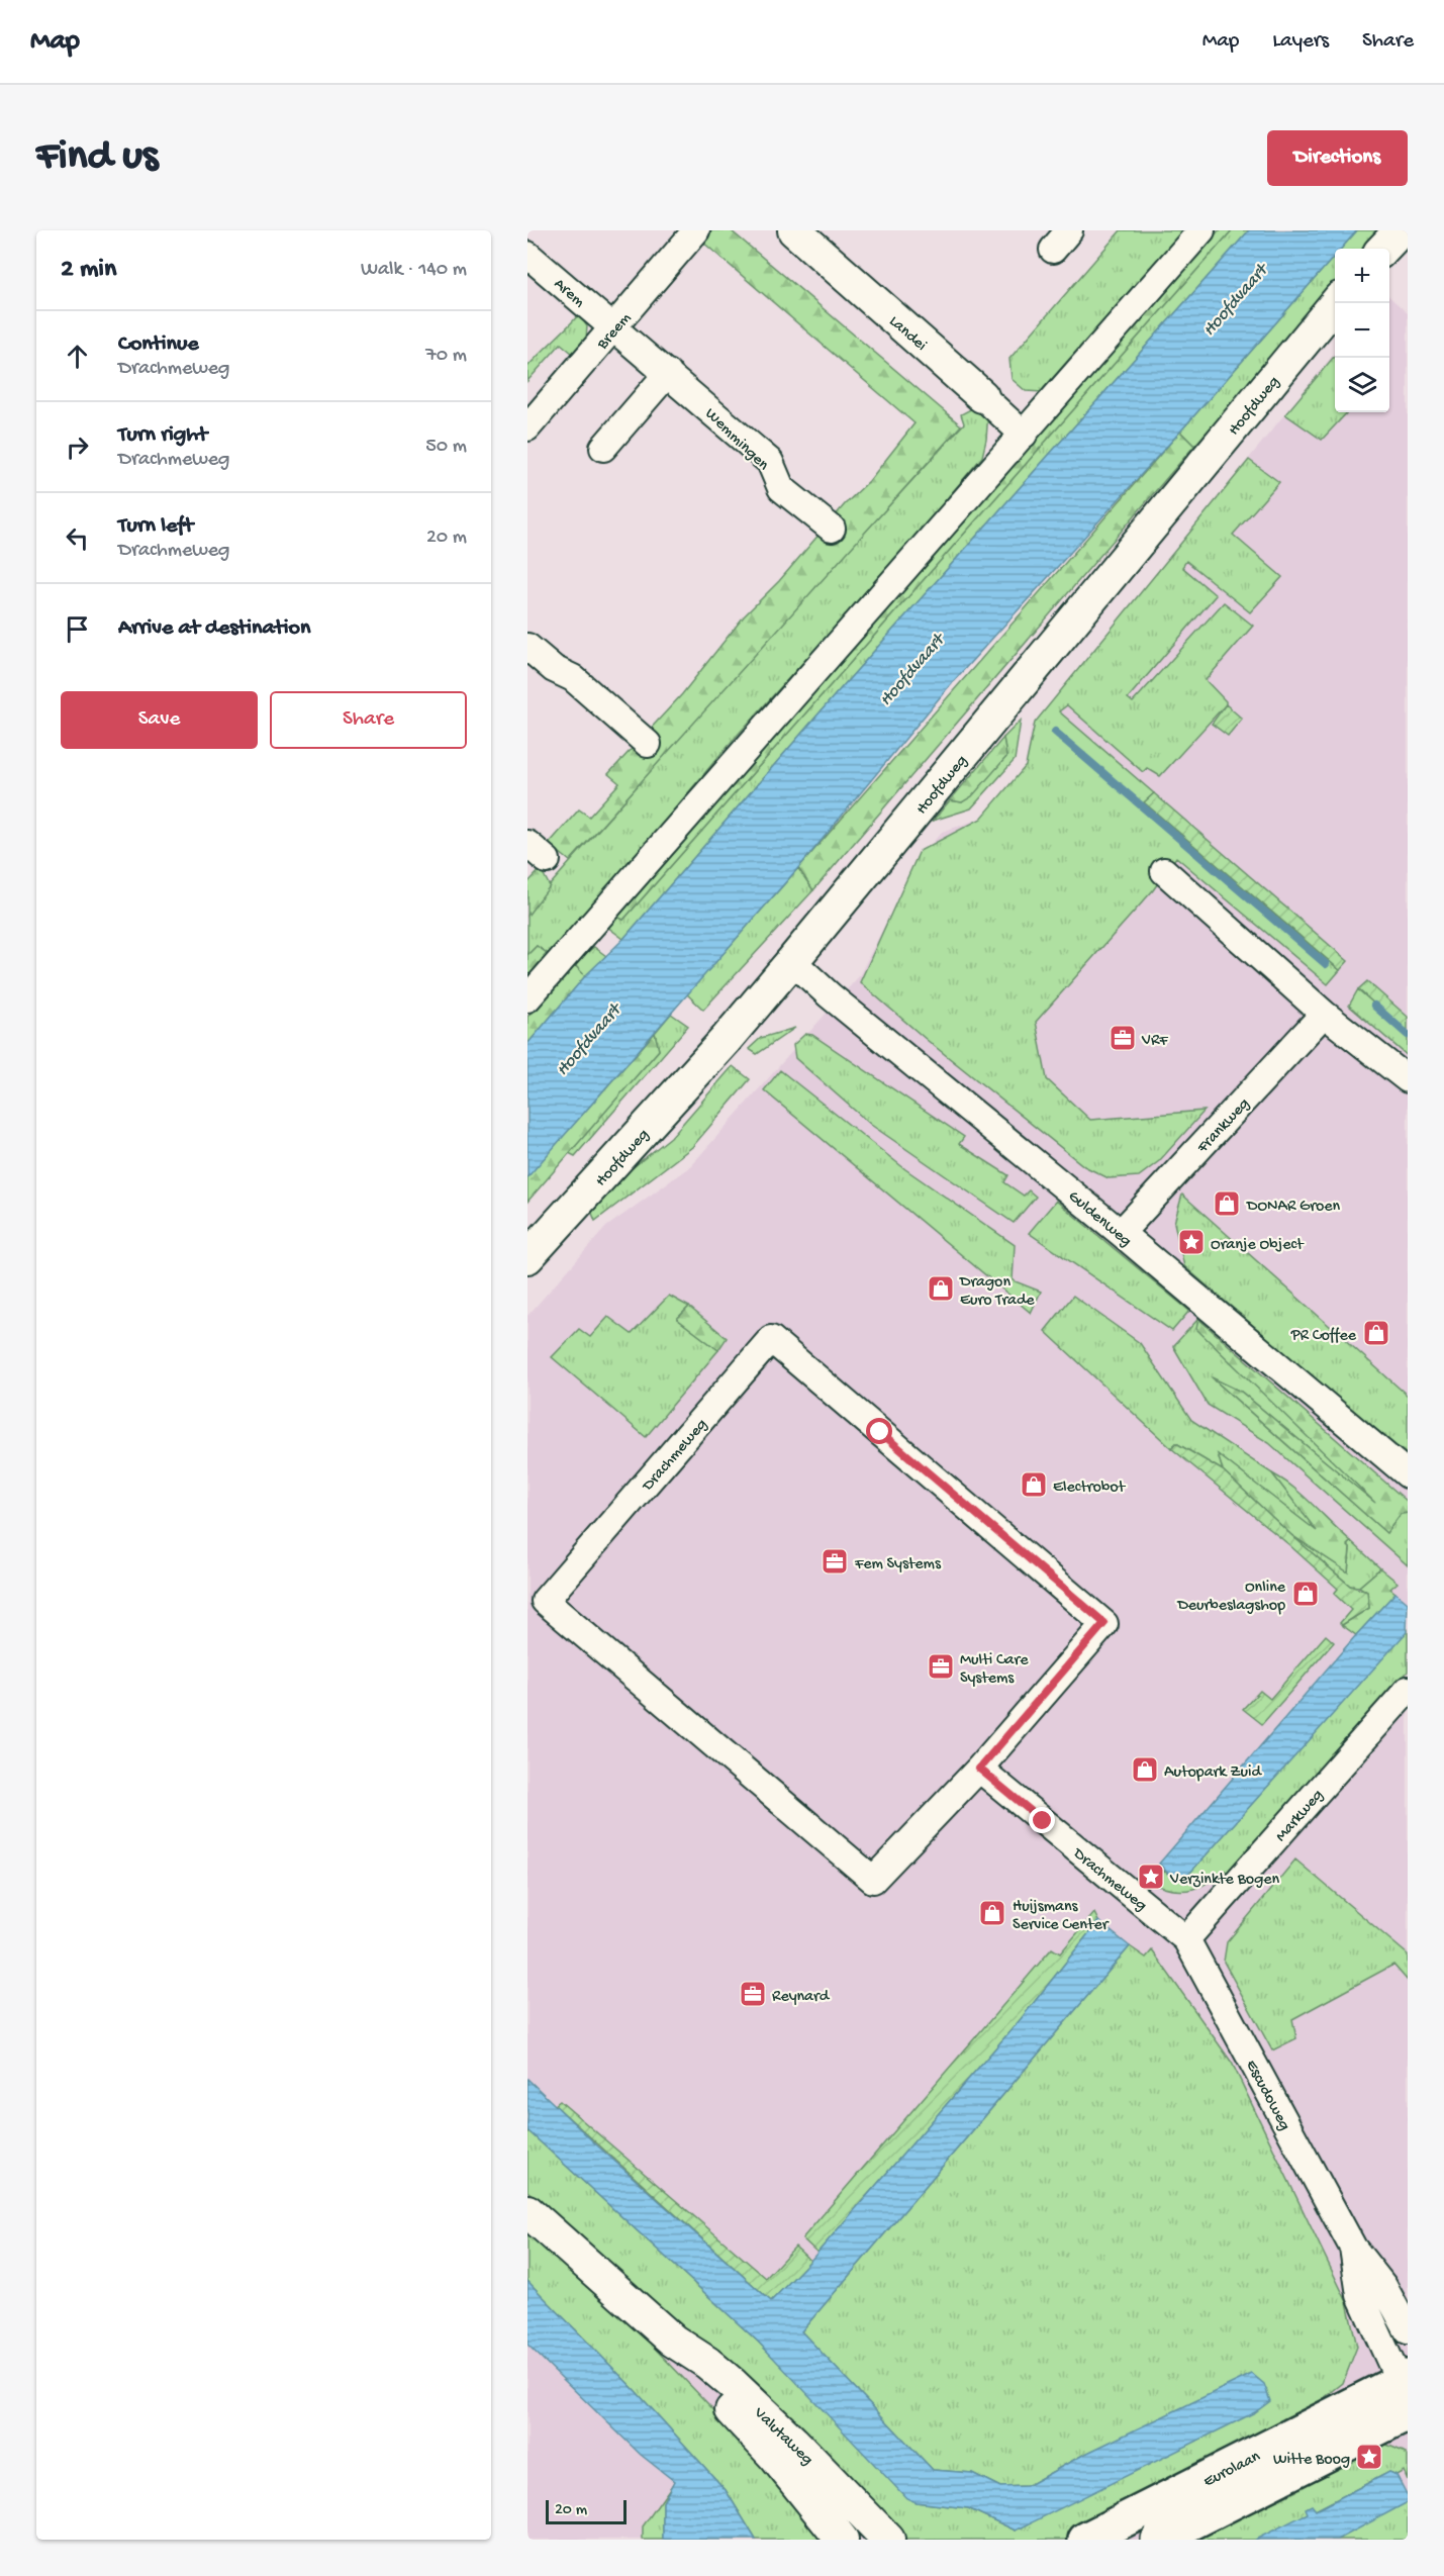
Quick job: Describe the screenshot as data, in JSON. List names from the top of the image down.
{
  "streets": {
    "main road": ["Eurolaan"],
    "street": [
      "Arem",
      "Breem",
      "Landei",
      "Hoofdweg",
      "Wemmingen",
      "Frankweg",
      "Guldenweg",
      "Drachmeweg",
      "Markweg",
      "Escudoweg",
      "Valutaweg"
    ]
  },
  "crossings": [
    ["Arem", "Breem"],
    ["Arem", "Wemmingen"],
    ["Breem", "Wemmingen"],
    ["Hoofdweg", "Guldenweg"],
    ["Frankweg", "Guldenweg"],
    ["Drachmeweg", "Markweg"],
    ["Drachmeweg", "Escudoweg"],
    ["Markweg", "Escudoweg"],
    ["Escudoweg", "Eurolaan"]
  ],
  "water": ["Hoofdvaart"],
  "places": {
    "office": [
      "VRF",
      "Fem Systems",
      "Multi Care Systems",
      "Reynard"
    ],
    "shop": [
      "DONAR Groen",
      "Dragon Euro Trade",
      "PR Coffee",
      "Electrobot",
      "Online Deurbeslagshop",
      "Autopark Zuid",
      "Huijsmans Service Center"
    ],
    "place": ["Oranje Object", "Verzinkte Bogen", "Witte Boog"]
  },
  "scale_bar": "20 m",
  "page": {
    "header": "Map",
    "nav": ["Map", "Layers", "Share"],
    "buttons": [
      "Directions",
      ["Save", "Share"]
    ],
    "title": "Find us",
    "heading": ["2 min", "Walk · 140 m"],
    "map_buttons": ["+", "−"],
    "list": [
      ["Continue", "Drachmeweg", "70 m"],
      ["Turn right", "Drachmeweg", "50 m"],
      ["Turn left", "Drachmeweg", "20 m"],
      "Arrive at destination"
    ],
    "scale": "20 m"
  }
}
